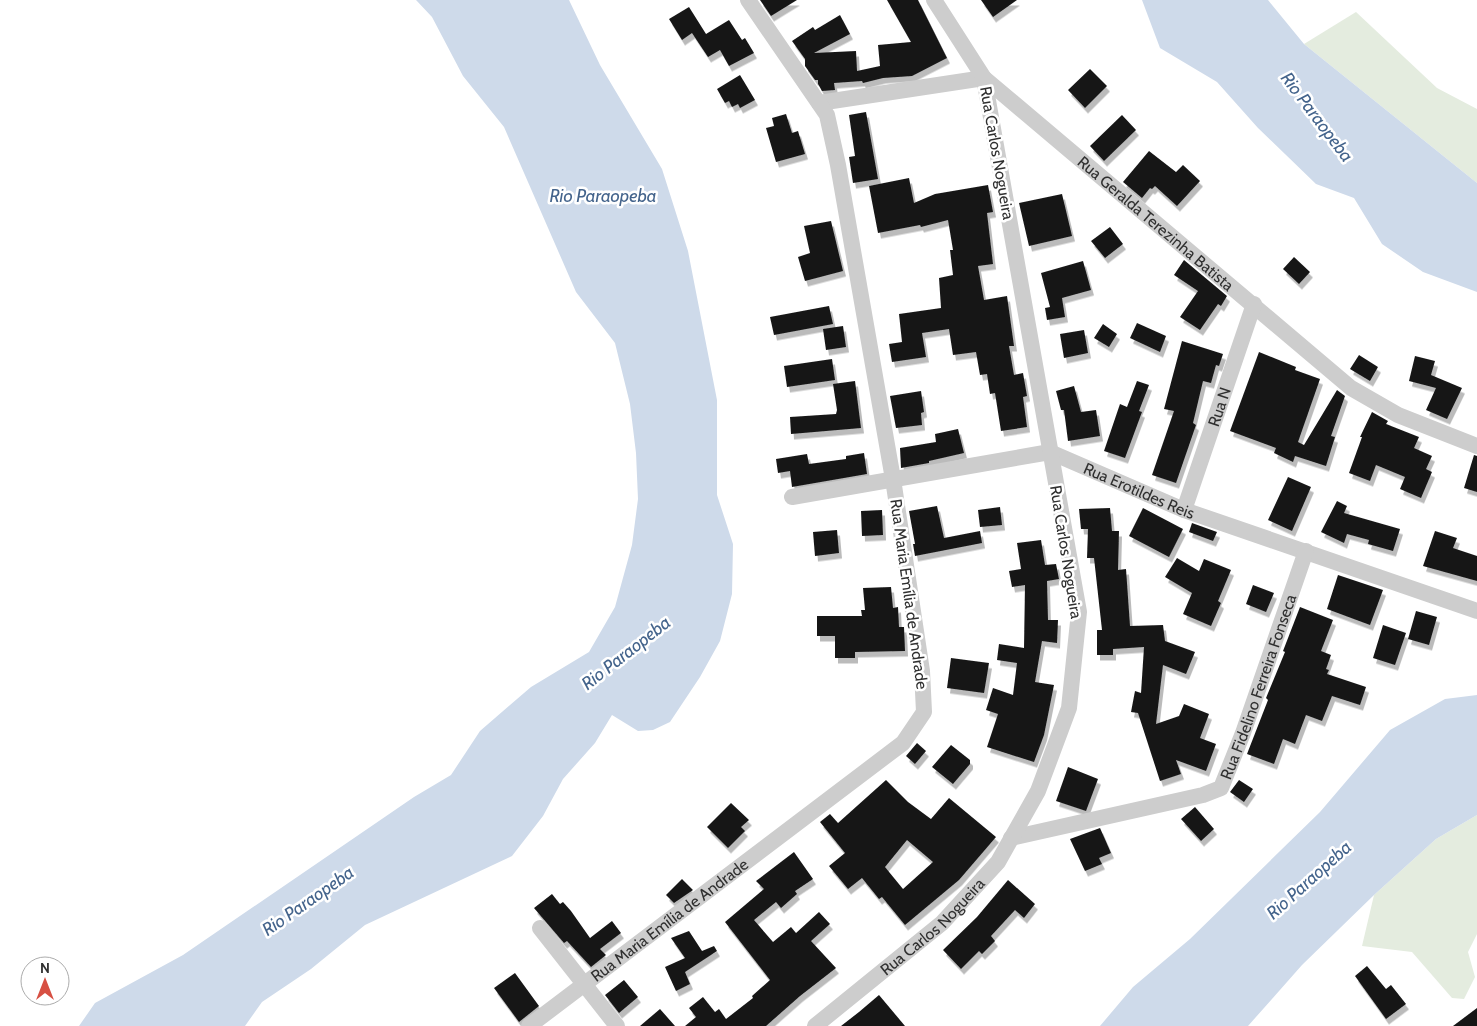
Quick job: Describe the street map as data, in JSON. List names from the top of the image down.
{
  "streets": {
    "street": [
      "Rua Carlos Nogueira",
      "Rua Geralda Terezinha Batista",
      "Rua N",
      "Rua Erotildes Reis",
      "Rua Maria Emília de Andrade",
      "Rua Fidelino Ferreira Fonseca"
    ]
  },
  "crossings": [
    ["Rua Carlos Nogueira", "Rua Geralda Terezinha Batista"],
    ["Rua Carlos Nogueira", "Rua Erotildes Reis"],
    ["Rua Carlos Nogueira", "Rua Fidelino Ferreira Fonseca"],
    ["Rua Geralda Terezinha Batista", "Rua N"],
    ["Rua N", "Rua Erotildes Reis"],
    ["Rua Erotildes Reis", "Rua Fidelino Ferreira Fonseca"]
  ],
  "water": ["Rio Paraopeba"],
  "north": "top"
}
